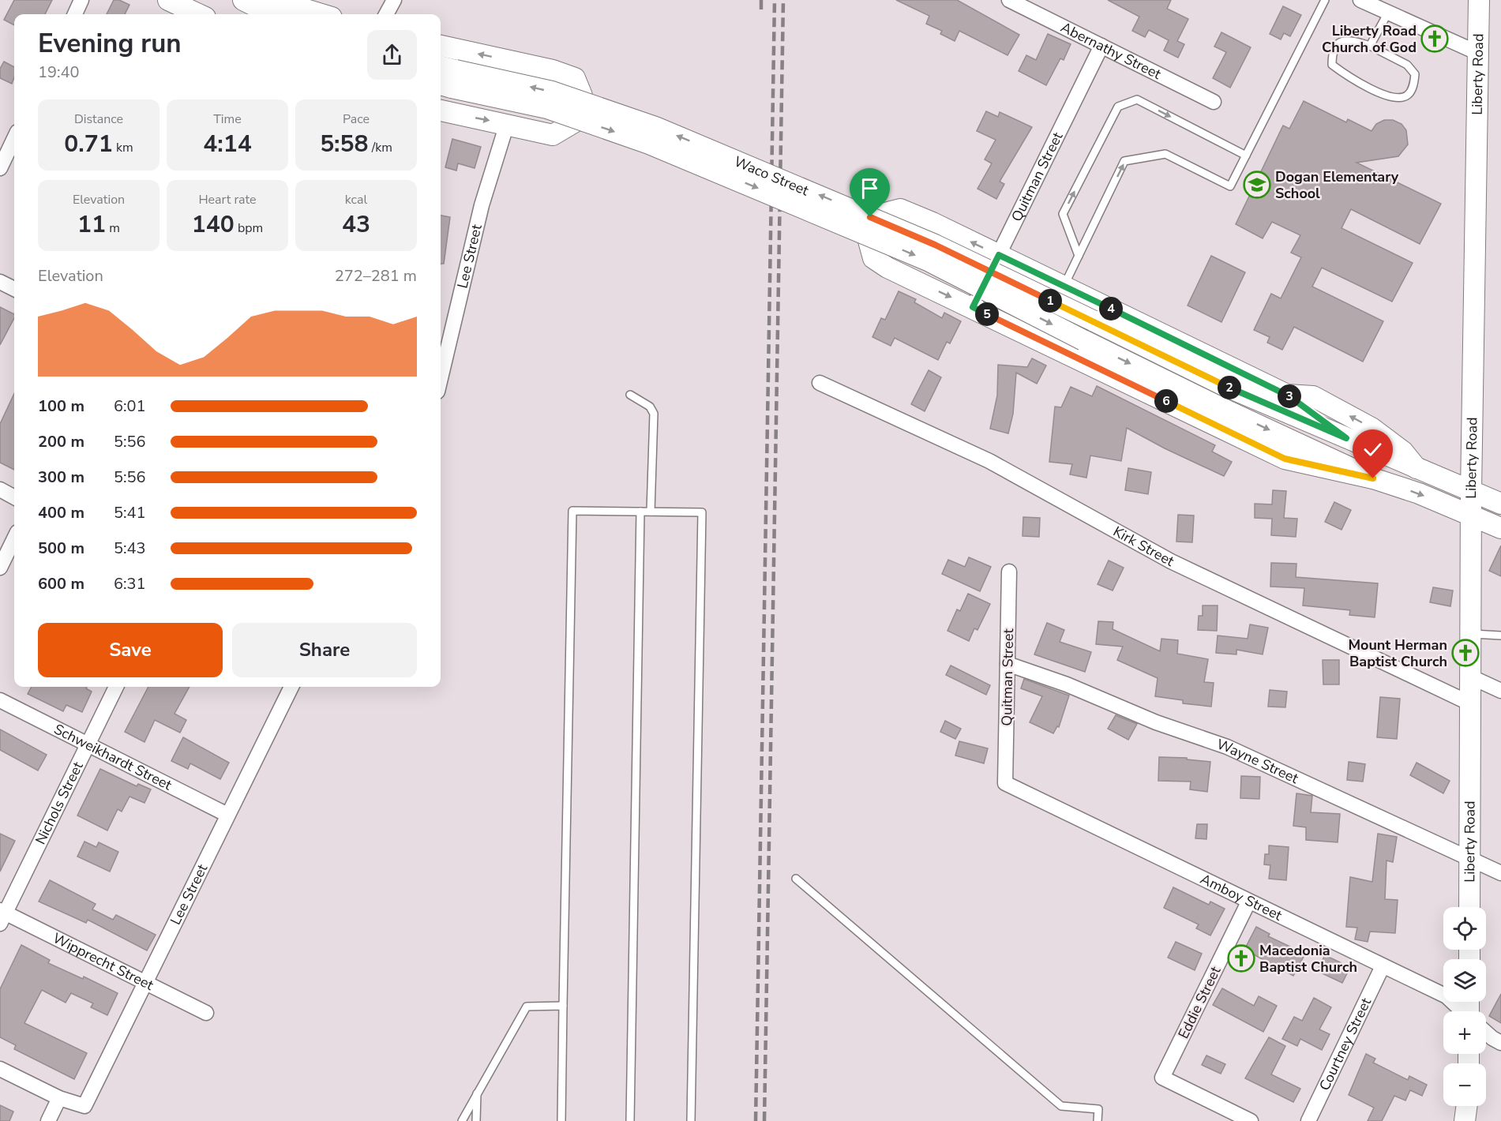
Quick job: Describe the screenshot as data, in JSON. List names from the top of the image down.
{
  "streets": {
    "main road": ["Liberty Road", "Waco Street"],
    "street": [
      "Abernathy Street",
      "Quitman Street",
      "Lee Street",
      "Kirk Street",
      "Schweikhardt Street",
      "Wayne Street",
      "Nichols Street",
      "Amboy Street",
      "Wipprecht Street",
      "Eddie Street",
      "Courtney Street"
    ]
  },
  "crossings": [
    ["Abernathy Street", "Quitman Street"],
    ["Liberty Road", "Kirk Street"],
    ["Liberty Road", "Wayne Street"],
    ["Quitman Street", "Wayne Street"],
    ["Quitman Street", "Amboy Street"],
    ["Lee Street", "Schweikhardt Street"],
    ["Lee Street", "Wipprecht Street"],
    ["Schweikhardt Street", "Nichols Street"],
    ["Nichols Street", "Wipprecht Street"],
    ["Amboy Street", "Eddie Street"],
    ["Amboy Street", "Courtney Street"]
  ],
  "places": {
    "church": ["Liberty Road Church of God", "Mount Herman Baptist Church", "Macedonia Baptist Church"],
    "school or university": ["Dogan Elementary School"]
  },
  "page": {
    "heading": ["Evening run", "19:40"],
    "stats": [
      ["Distance", "0.71 km"],
      ["Time", "4:14"],
      ["Pace", "5:58 /km"],
      ["Elevation", "11 m"],
      ["Heart rate", "140 bpm"],
      ["kcal", "43"]
    ],
    "chart": ["Elevation", "272–281 m"],
    "pins": [
      "1",
      "4",
      "5",
      "2",
      "3",
      "6"
    ],
    "list": [
      {
        "name": "100 m",
        "note": "6:01"
      },
      {
        "name": "200 m",
        "note": "5:56"
      },
      {
        "name": "300 m",
        "note": "5:56"
      },
      {
        "name": "400 m",
        "note": "5:41"
      },
      {
        "name": "500 m",
        "note": "5:43"
      },
      {
        "name": "600 m",
        "note": "6:31"
      }
    ],
    "buttons": ["Save", "Share"],
    "map_buttons": ["+", "−"]
  }
}
